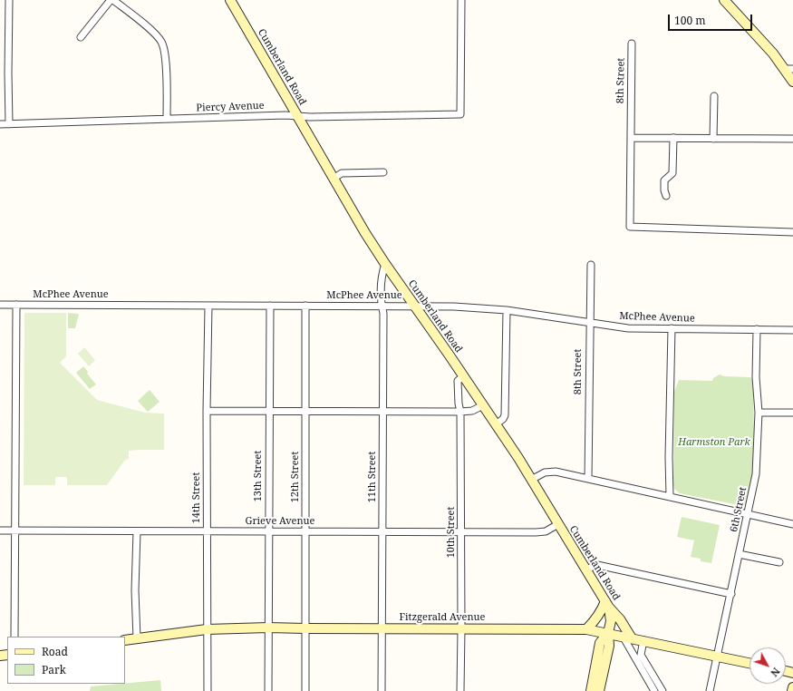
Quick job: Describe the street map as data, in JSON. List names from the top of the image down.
{
  "streets": {
    "street": [
      "Cumberland Road",
      "8th Street",
      "Piercy Avenue",
      "McPhee Avenue",
      "13th Street",
      "12th Street",
      "11th Street",
      "14th Street",
      "6th Street",
      "Grieve Avenue",
      "10th Street",
      "Fitzgerald Avenue"
    ]
  },
  "crossings": [
    ["Cumberland Road", "Piercy Avenue"],
    ["Cumberland Road", "McPhee Avenue"],
    ["Cumberland Road", "11th Street"],
    ["Cumberland Road", "Grieve Avenue"],
    ["Cumberland Road", "10th Street"],
    ["Cumberland Road", "Fitzgerald Avenue"],
    ["8th Street", "McPhee Avenue"],
    ["McPhee Avenue", "13th Street"],
    ["McPhee Avenue", "12th Street"],
    ["McPhee Avenue", "11th Street"],
    ["McPhee Avenue", "14th Street"],
    ["McPhee Avenue", "6th Street"],
    ["13th Street", "Grieve Avenue"],
    ["13th Street", "Fitzgerald Avenue"],
    ["12th Street", "Grieve Avenue"],
    ["12th Street", "Fitzgerald Avenue"],
    ["11th Street", "Grieve Avenue"],
    ["11th Street", "Fitzgerald Avenue"],
    ["14th Street", "Grieve Avenue"],
    ["14th Street", "Fitzgerald Avenue"],
    ["6th Street", "Fitzgerald Avenue"],
    ["Grieve Avenue", "10th Street"],
    ["10th Street", "Fitzgerald Avenue"]
  ],
  "parks": ["Harmston Park"],
  "legend": ["Road", "Park"],
  "scale_bar": "100 m",
  "north": "bottom right"
}
